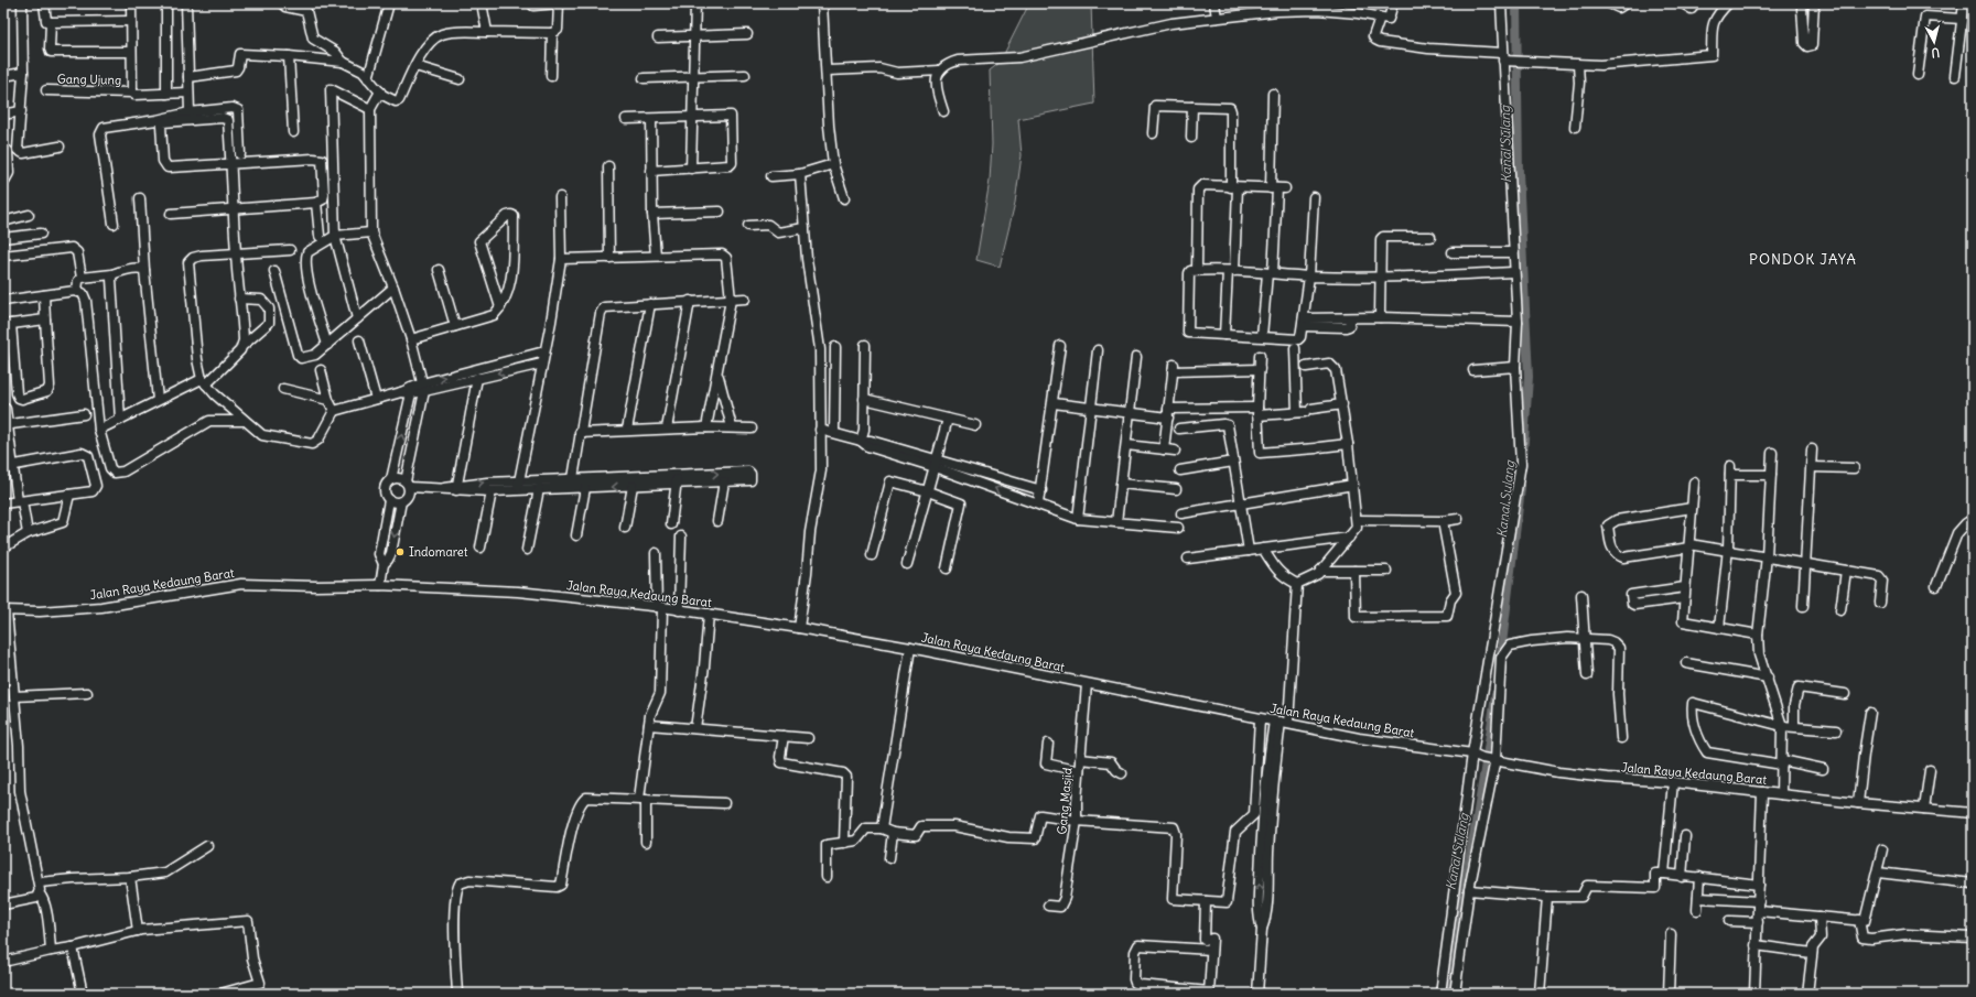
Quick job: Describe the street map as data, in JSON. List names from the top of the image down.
{
  "streets": {
    "street": ["Gang Ujung", "Jalan Raya Kedaung Barat", "Gang Masjid"]
  },
  "crossings": [
    ["Jalan Raya Kedaung Barat", "Gang Masjid"]
  ],
  "districts": ["PONDOK JAYA"],
  "water": ["Kanal Sulang"],
  "places": ["Indomaret"],
  "north": "bottom"
}
